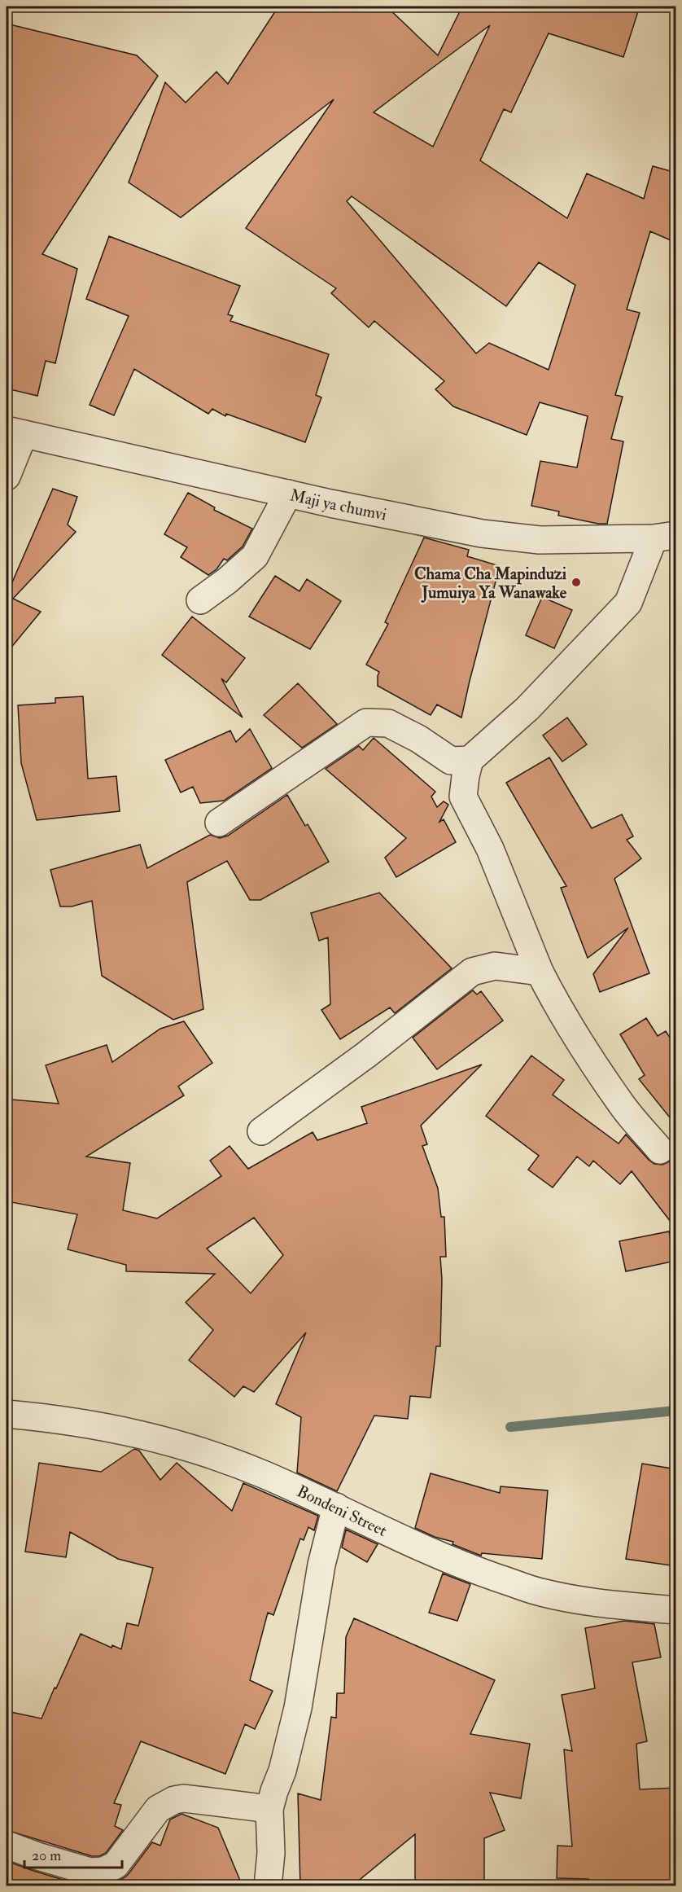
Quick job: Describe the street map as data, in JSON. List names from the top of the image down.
{
  "streets": {
    "street": ["Maji ya chumvi", "Bondeni Street"]
  },
  "places": ["Chama Cha Mapinduzi Jumuiya Ya Wanawake"],
  "scale_bar": "20 m"
}
